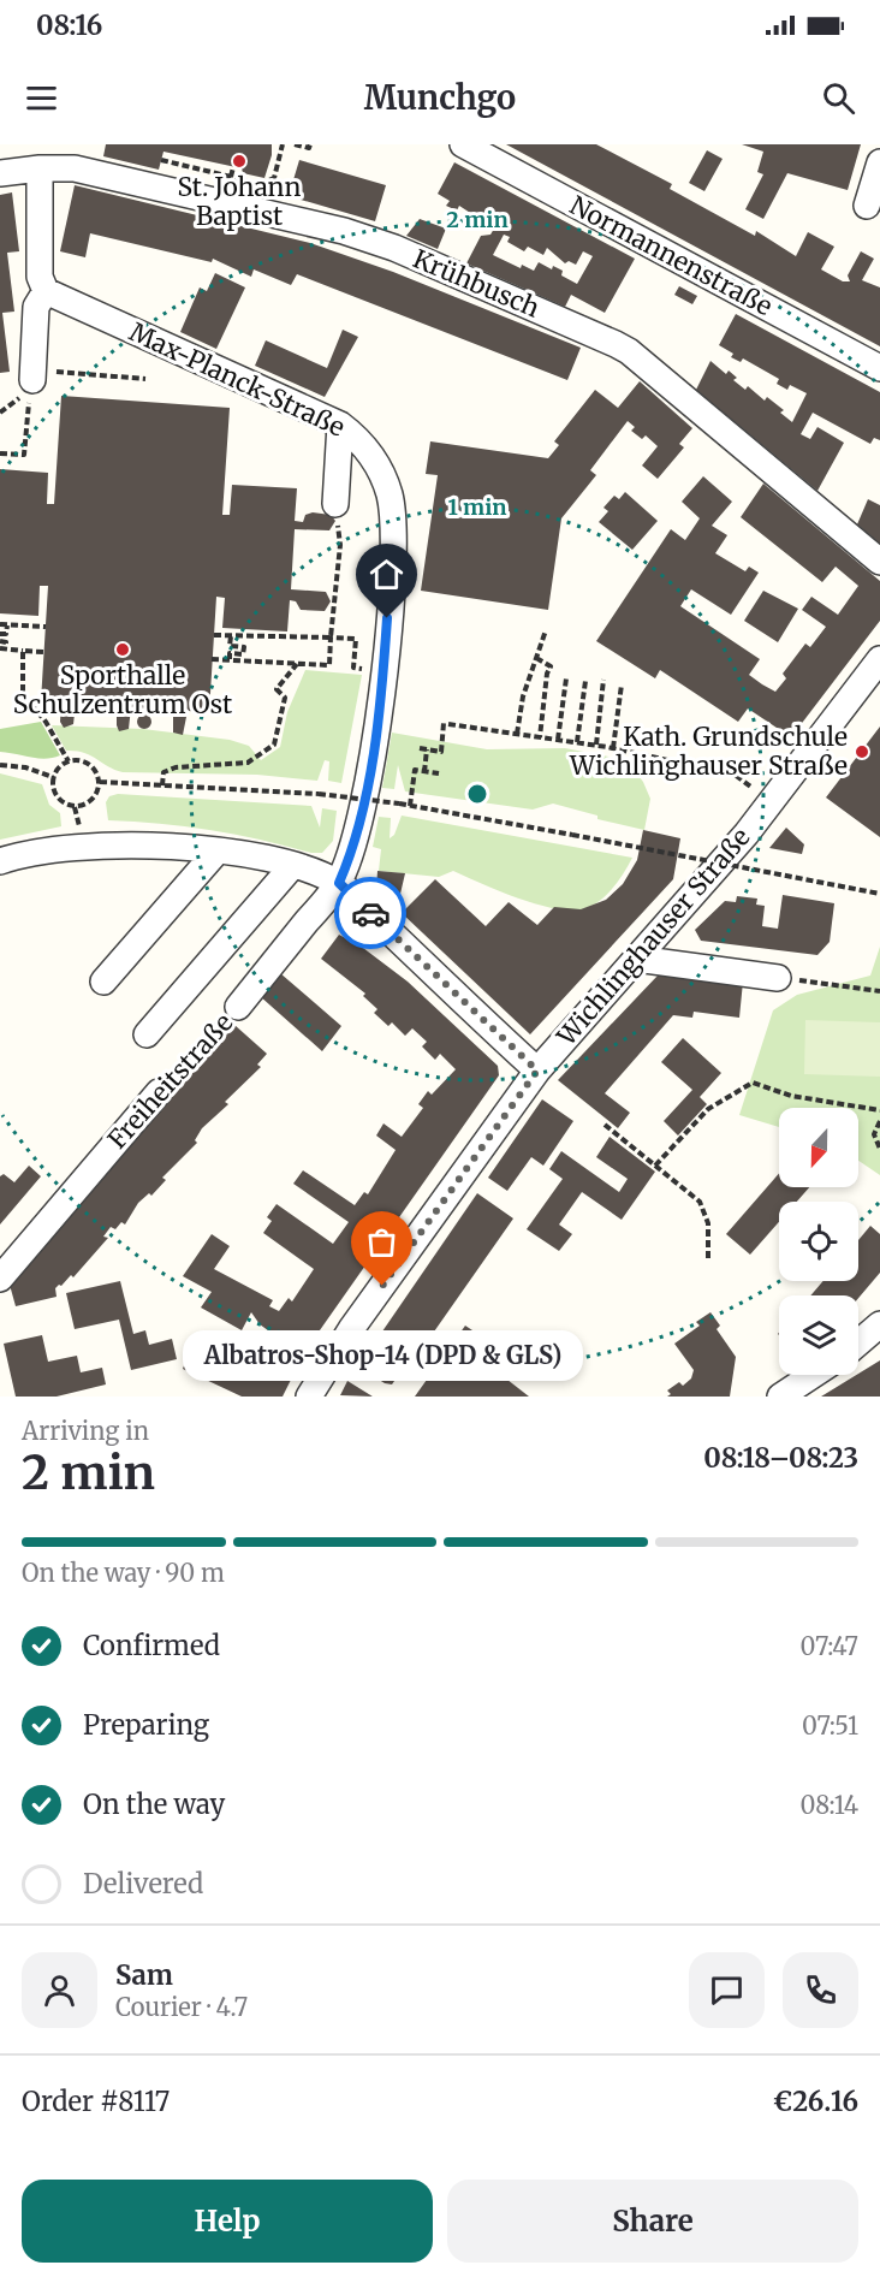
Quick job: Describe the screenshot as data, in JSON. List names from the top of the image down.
{
  "streets": {
    "street": [
      "Normannenstraße",
      "Krühbusch",
      "Max-Planck-Straße",
      "Wichlinghauser Straße",
      "Freiheitstraße"
    ]
  },
  "crossings": [
    ["Max-Planck-Straße", "Freiheitstraße"]
  ],
  "places": [
    "St. Johann Baptist",
    "Sporthalle Schulzentrum Ost",
    "Kath. Grundschule Wichlinghauser Straße",
    "Albatros-Shop-14 (DPD & GLS)"
  ],
  "north": "bottom",
  "page": {
    "status": "08:16",
    "header": "Munchgo",
    "bubble": "Albatros-Shop-14 (DPD & GLS)",
    "heading": ["2 min", "Arriving in", "08:18–08:23"],
    "panel": [
      "Sam",
      "Courier · 4.7",
      "Order #8117",
      "€26.16"
    ],
    "bar": "On the way · 90 m",
    "list": [
      ["Confirmed", "07:47"],
      ["Preparing", "07:51"],
      ["On the way", "08:14"],
      "Delivered"
    ],
    "buttons": ["Help", "Share"]
  },
  "rings": ["2 min", "1 min"]
}
